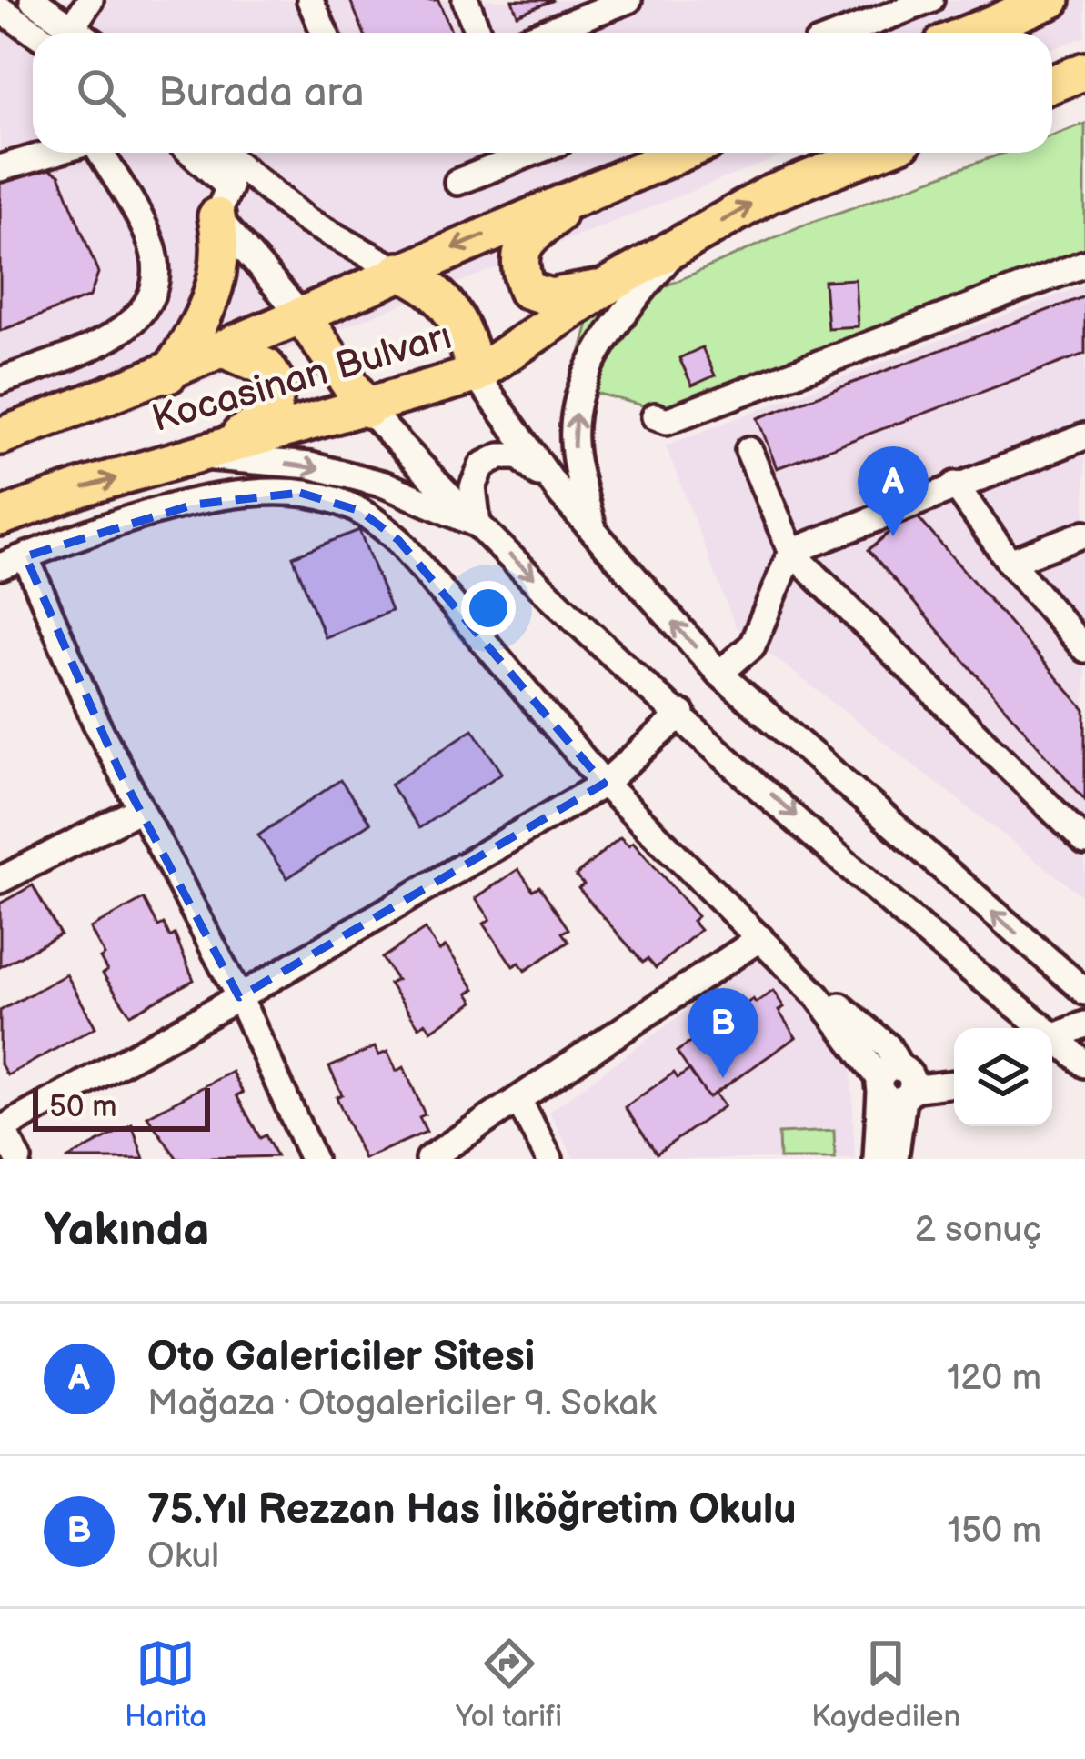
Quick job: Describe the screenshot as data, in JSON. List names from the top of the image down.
{
  "streets": {
    "highway": ["Kocasinan Bulvarı"]
  },
  "scale_bar": "50 m",
  "page": {
    "search": "Burada ara",
    "pins": ["A", "B"],
    "scale": "50 m",
    "heading": ["Yakında", "2 sonuç"],
    "list": [
      {
        "mark": "A",
        "name": "Oto Galericiler Sitesi",
        "note": "Mağaza · Otogalericiler 9. Sokak",
        "value": "120 m"
      },
      {
        "mark": "B",
        "name": "75.Yıl Rezzan Has İlköğretim Okulu",
        "note": "Okul",
        "value": "150 m"
      }
    ],
    "nav": ["Harita", "Yol tarifi", "Kaydedilen"]
  }
}
